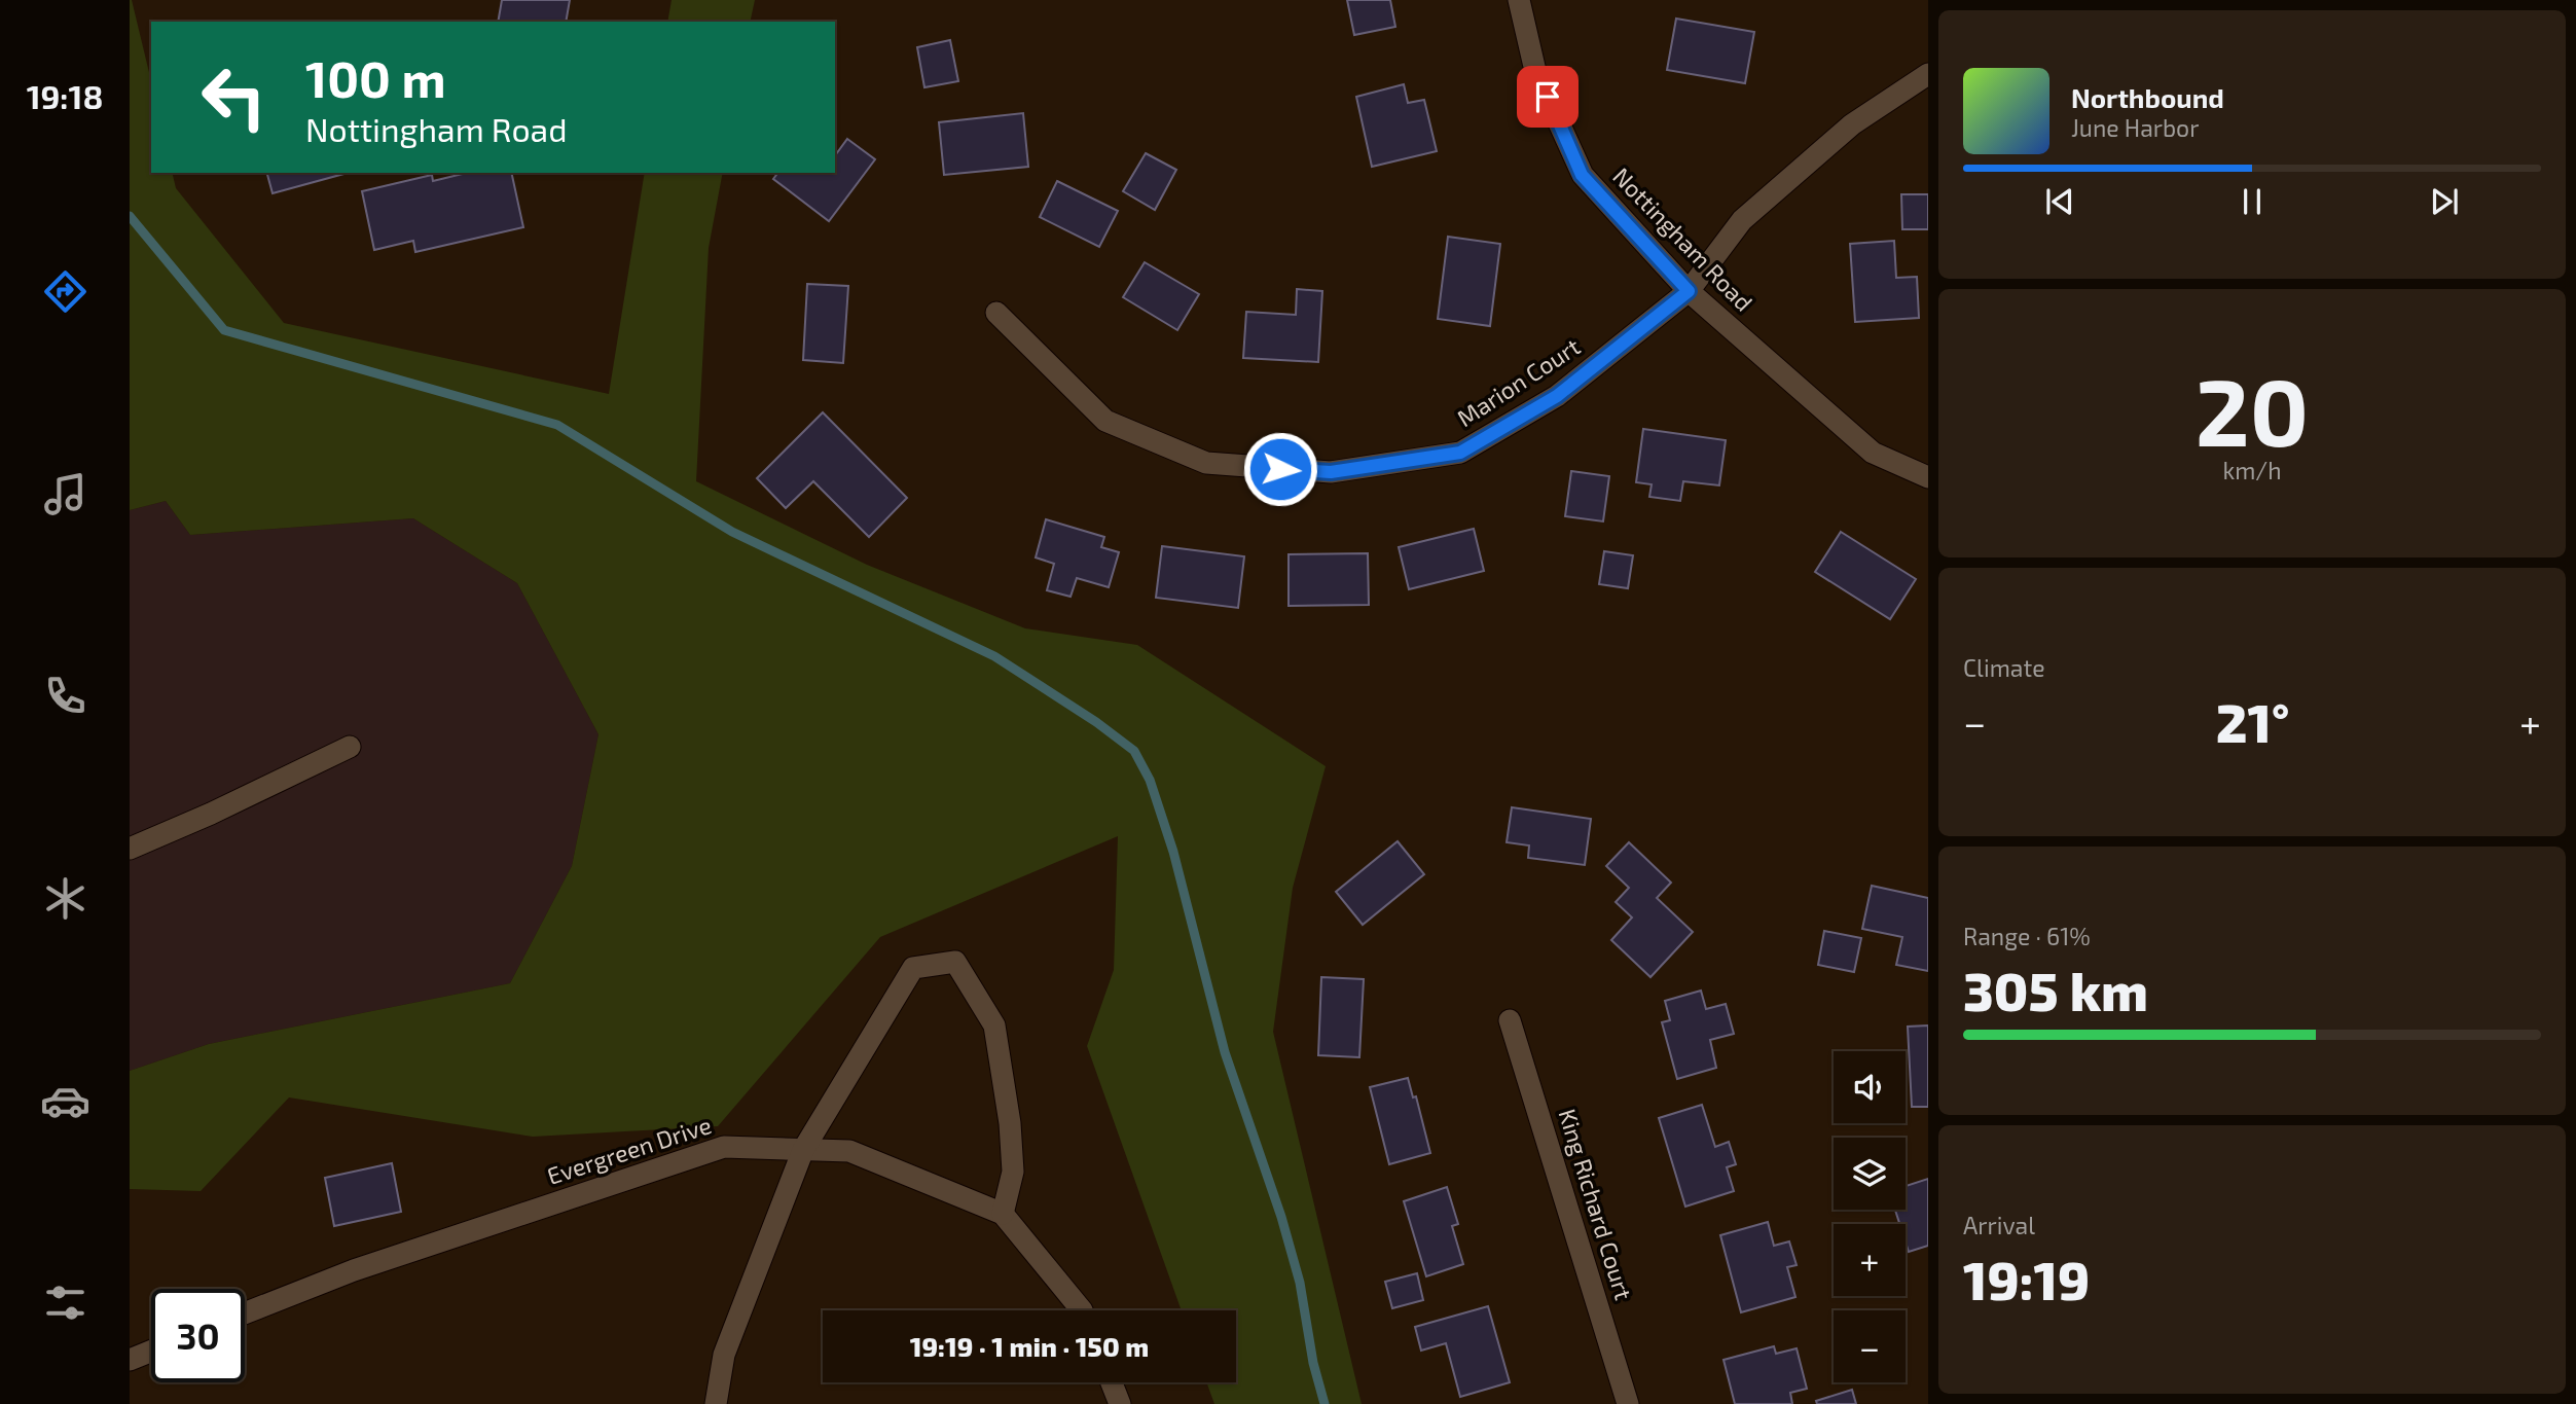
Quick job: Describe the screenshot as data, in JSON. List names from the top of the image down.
{
  "streets": {
    "street": [
      "Nottingham Road",
      "Marion Court",
      "Evergreen Drive",
      "King Richard Court"
    ]
  },
  "crossings": [
    ["Nottingham Road", "Marion Court"]
  ],
  "page": {
    "tabs": "19:18",
    "turn": ["100 m", "Nottingham Road"],
    "song": ["Northbound", "June Harbor"],
    "tile": [
      ["20", "km/h"],
      "Climate",
      ["Range · 61%", "305 km"],
      ["Arrival", "19:19"]
    ],
    "heat": ["−", "21°", "+"],
    "map_buttons": ["+", "−"],
    "limit": "30",
    "trip": "19:19 · 1 min · 150 m"
  }
}
